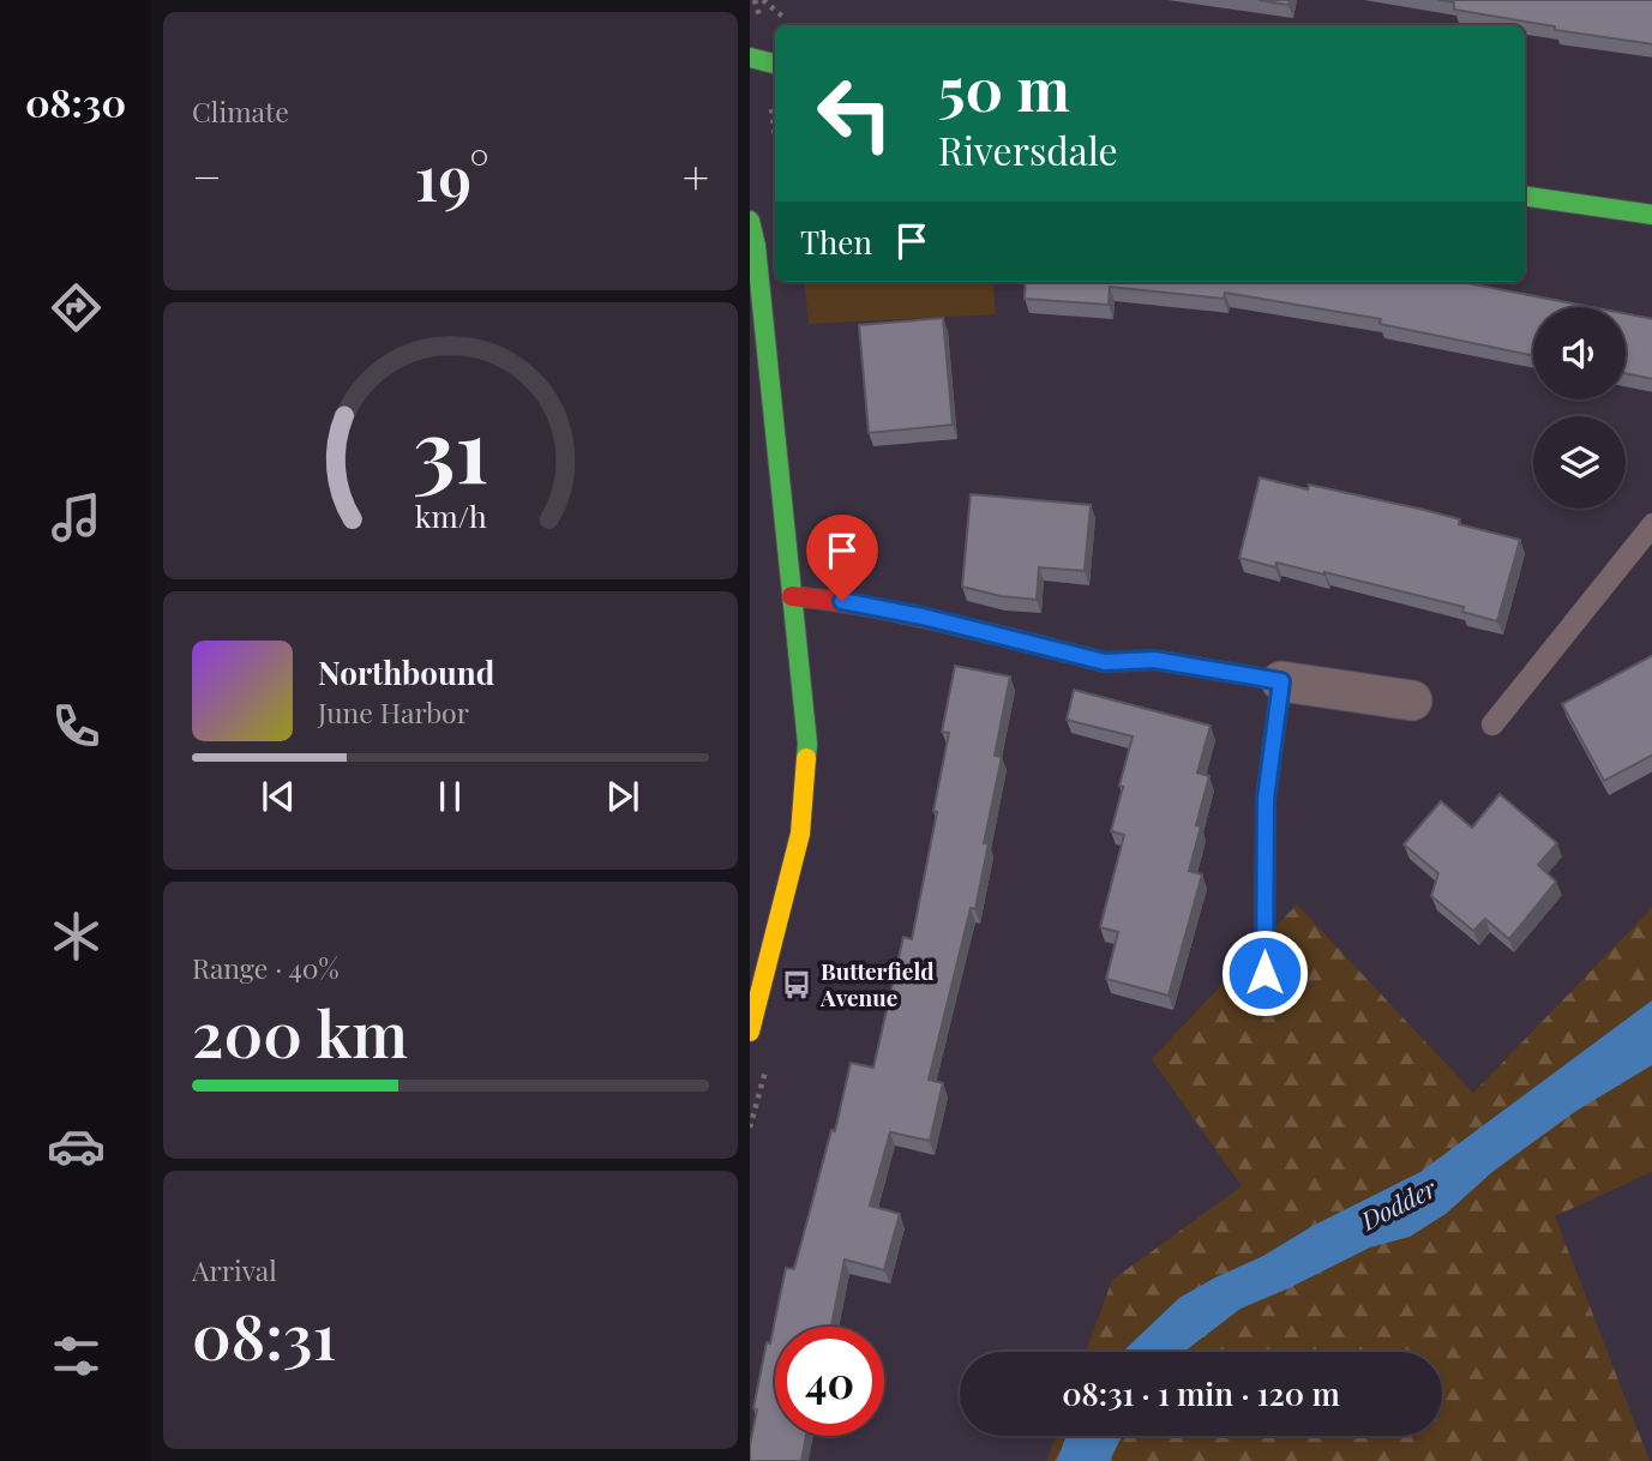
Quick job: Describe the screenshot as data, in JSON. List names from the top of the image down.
{
  "water": ["Dodder"],
  "places": {
    "bus stop": ["Butterfield Avenue"]
  },
  "page": {
    "tabs": "08:30",
    "tile": [
      "Climate",
      ["Range · 40%", "200 km"],
      ["Arrival", "08:31"]
    ],
    "turn": ["50 m", "Riversdale"],
    "heat": ["−", "19°", "+"],
    "then": "Then",
    "song": ["Northbound", "June Harbor"],
    "limit": "40",
    "trip": "08:31 · 1 min · 120 m",
    "gauge": ["31", "km/h"]
  }
}
